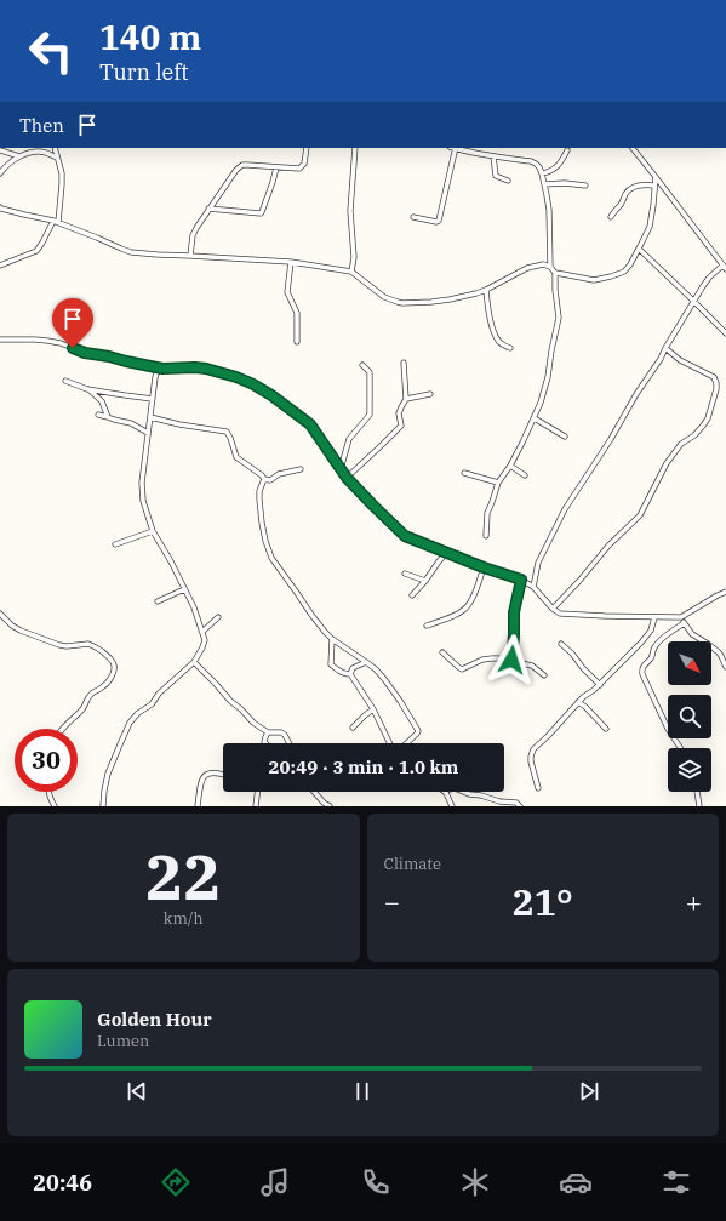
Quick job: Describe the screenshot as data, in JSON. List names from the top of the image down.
{
  "north": "bottom right",
  "page": {
    "turn": ["140 m", "Turn left"],
    "then": "Then",
    "limit": "30",
    "trip": "20:49 · 3 min · 1.0 km",
    "tile": [
      ["22", "km/h"],
      "Climate"
    ],
    "heat": ["−", "21°", "+"],
    "song": ["Golden Hour", "Lumen"],
    "tabs": "20:46"
  }
}
